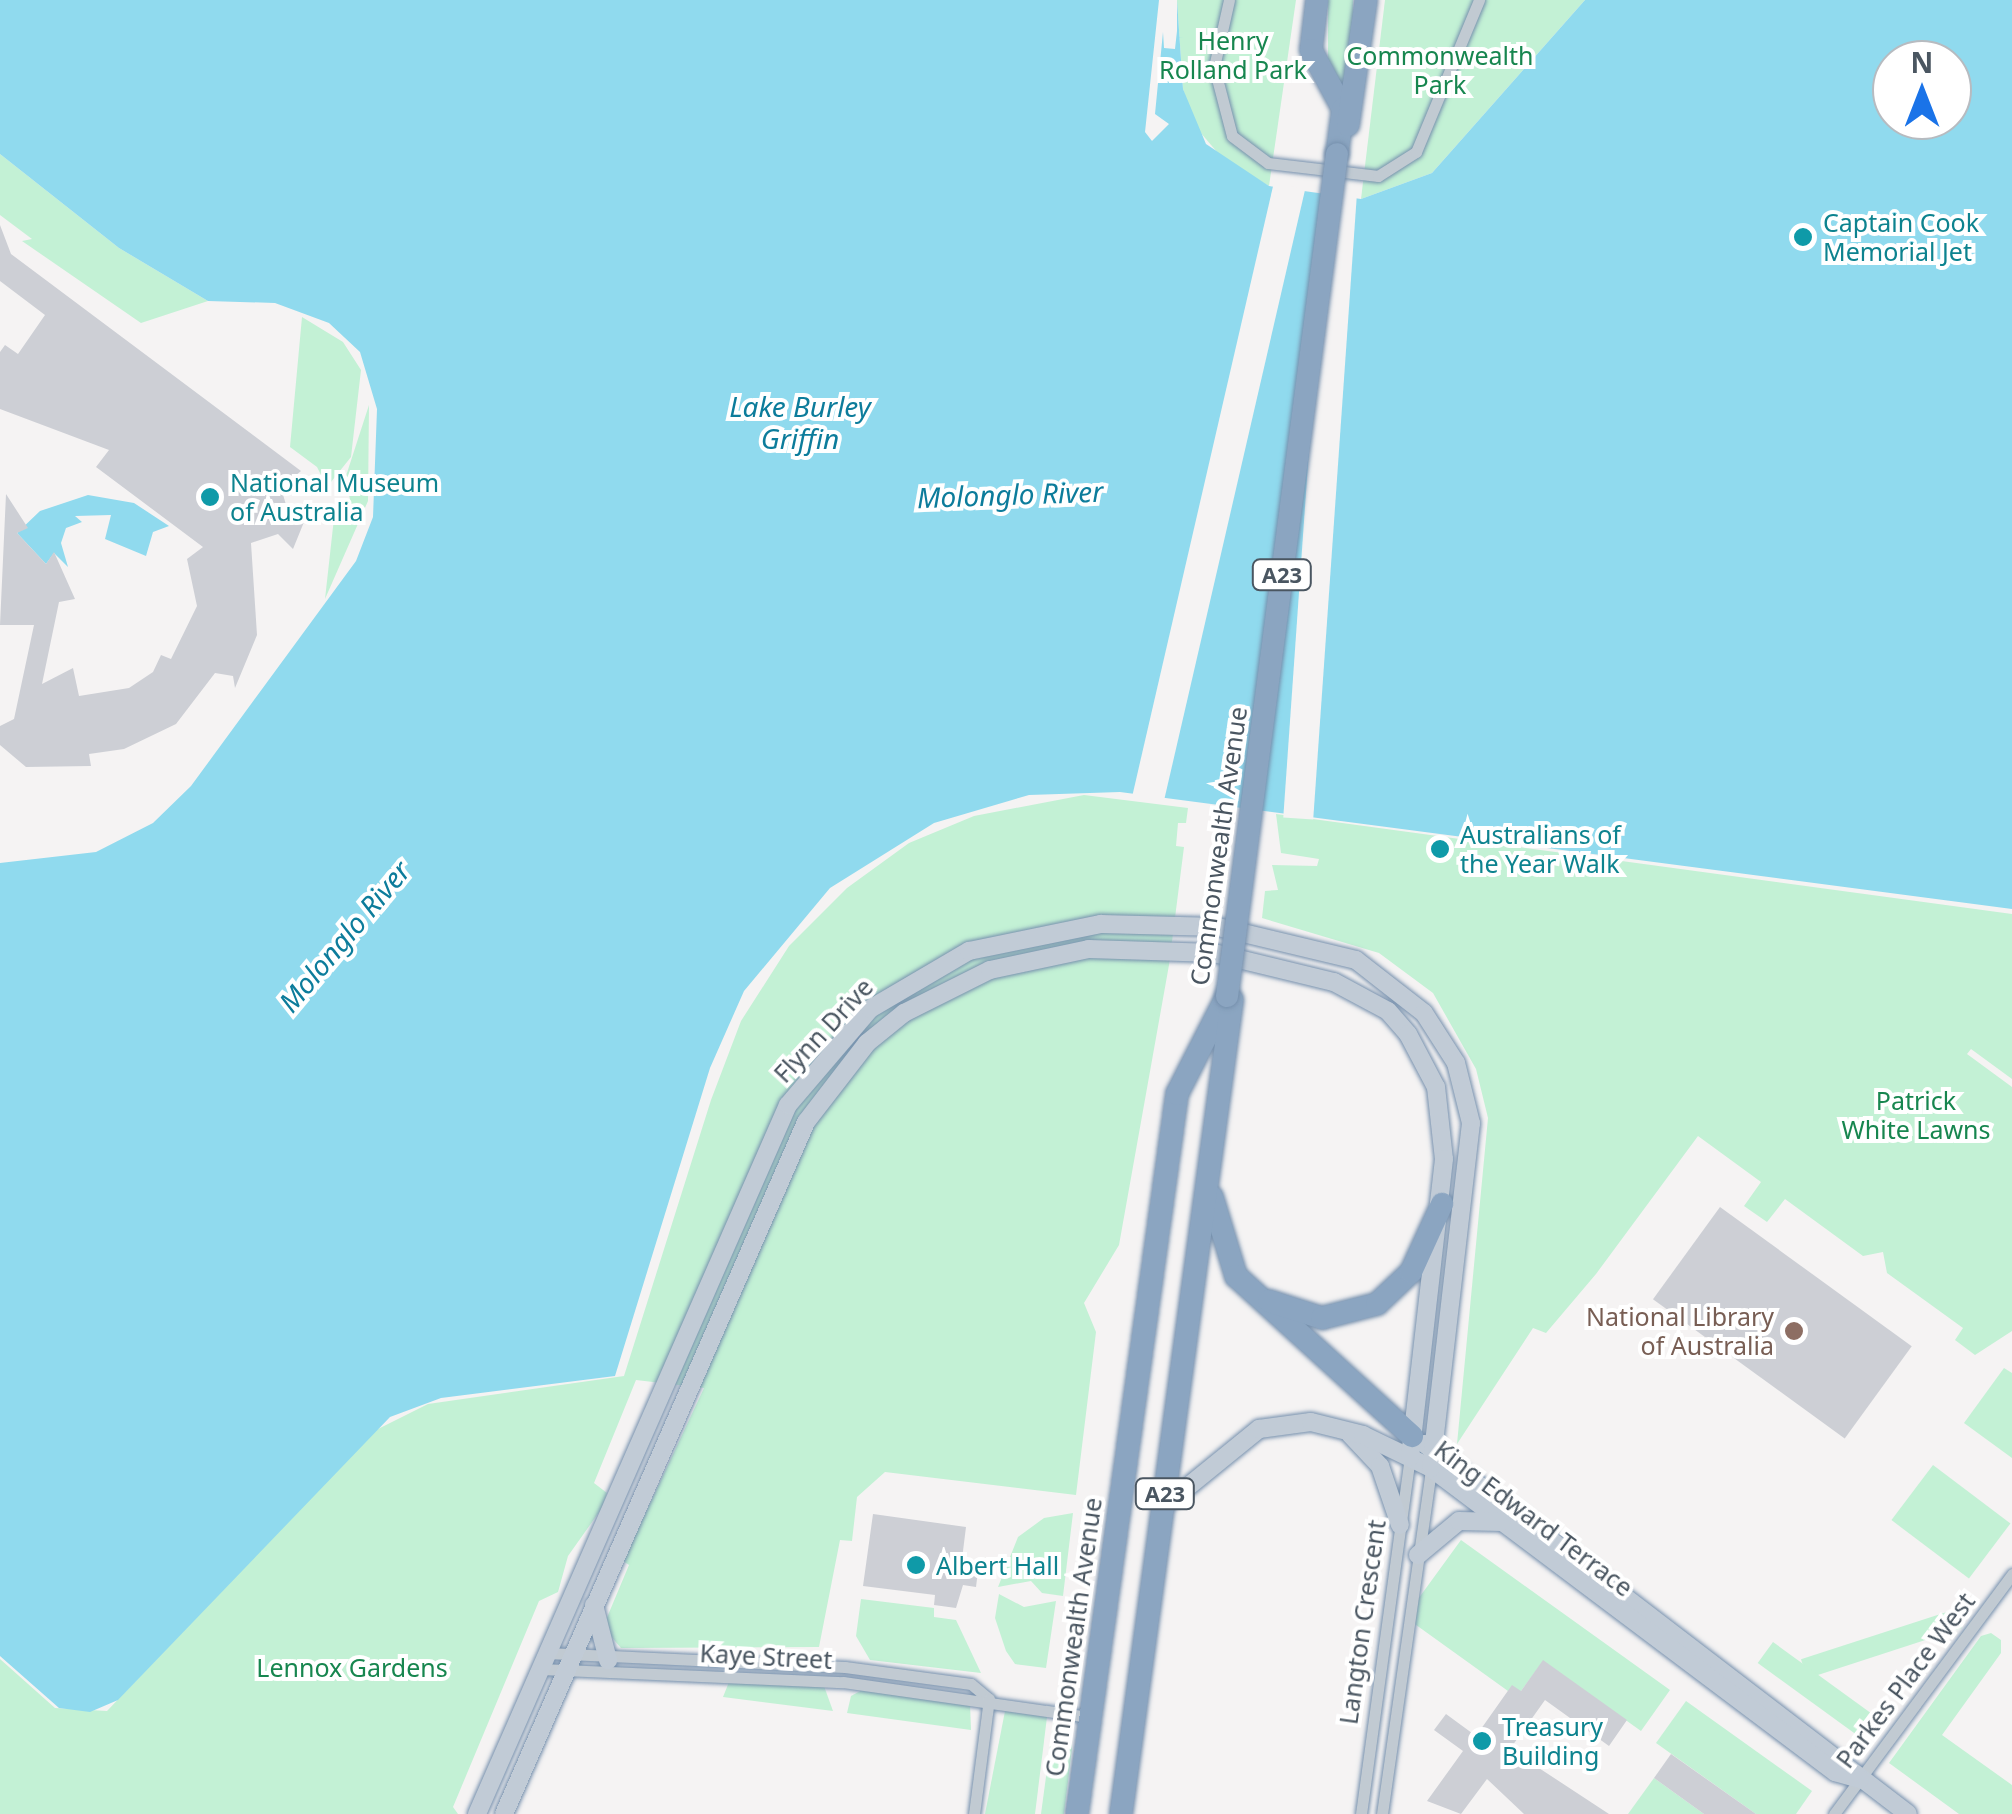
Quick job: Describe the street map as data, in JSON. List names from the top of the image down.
{
  "streets": {
    "highway": ["A23", "Commonwealth Avenue"],
    "main road": ["Flynn Drive", "King Edward Terrace", "Langton Crescent"],
    "street": ["Kaye Street", "Parkes Place West"]
  },
  "crossings": [
    ["Commonwealth Avenue", "King Edward Terrace"],
    ["Commonwealth Avenue", "Kaye Street"],
    ["Flynn Drive", "King Edward Terrace"],
    ["Flynn Drive", "Langton Crescent"],
    ["Flynn Drive", "Kaye Street"],
    ["King Edward Terrace", "Langton Crescent"],
    ["King Edward Terrace", "Parkes Place West"]
  ],
  "water": ["Lake Burley Griffin", "Molonglo River"],
  "parks": [
    "Henry Rolland Park",
    "Commonwealth Park",
    "Patrick White Lawns",
    "Lennox Gardens"
  ],
  "places": [
    "Captain Cook Memorial Jet",
    "National Museum of Australia",
    "Australians of the Year Walk",
    "National Library of Australia",
    "Albert Hall",
    "Treasury Building"
  ],
  "north": "top"
}
